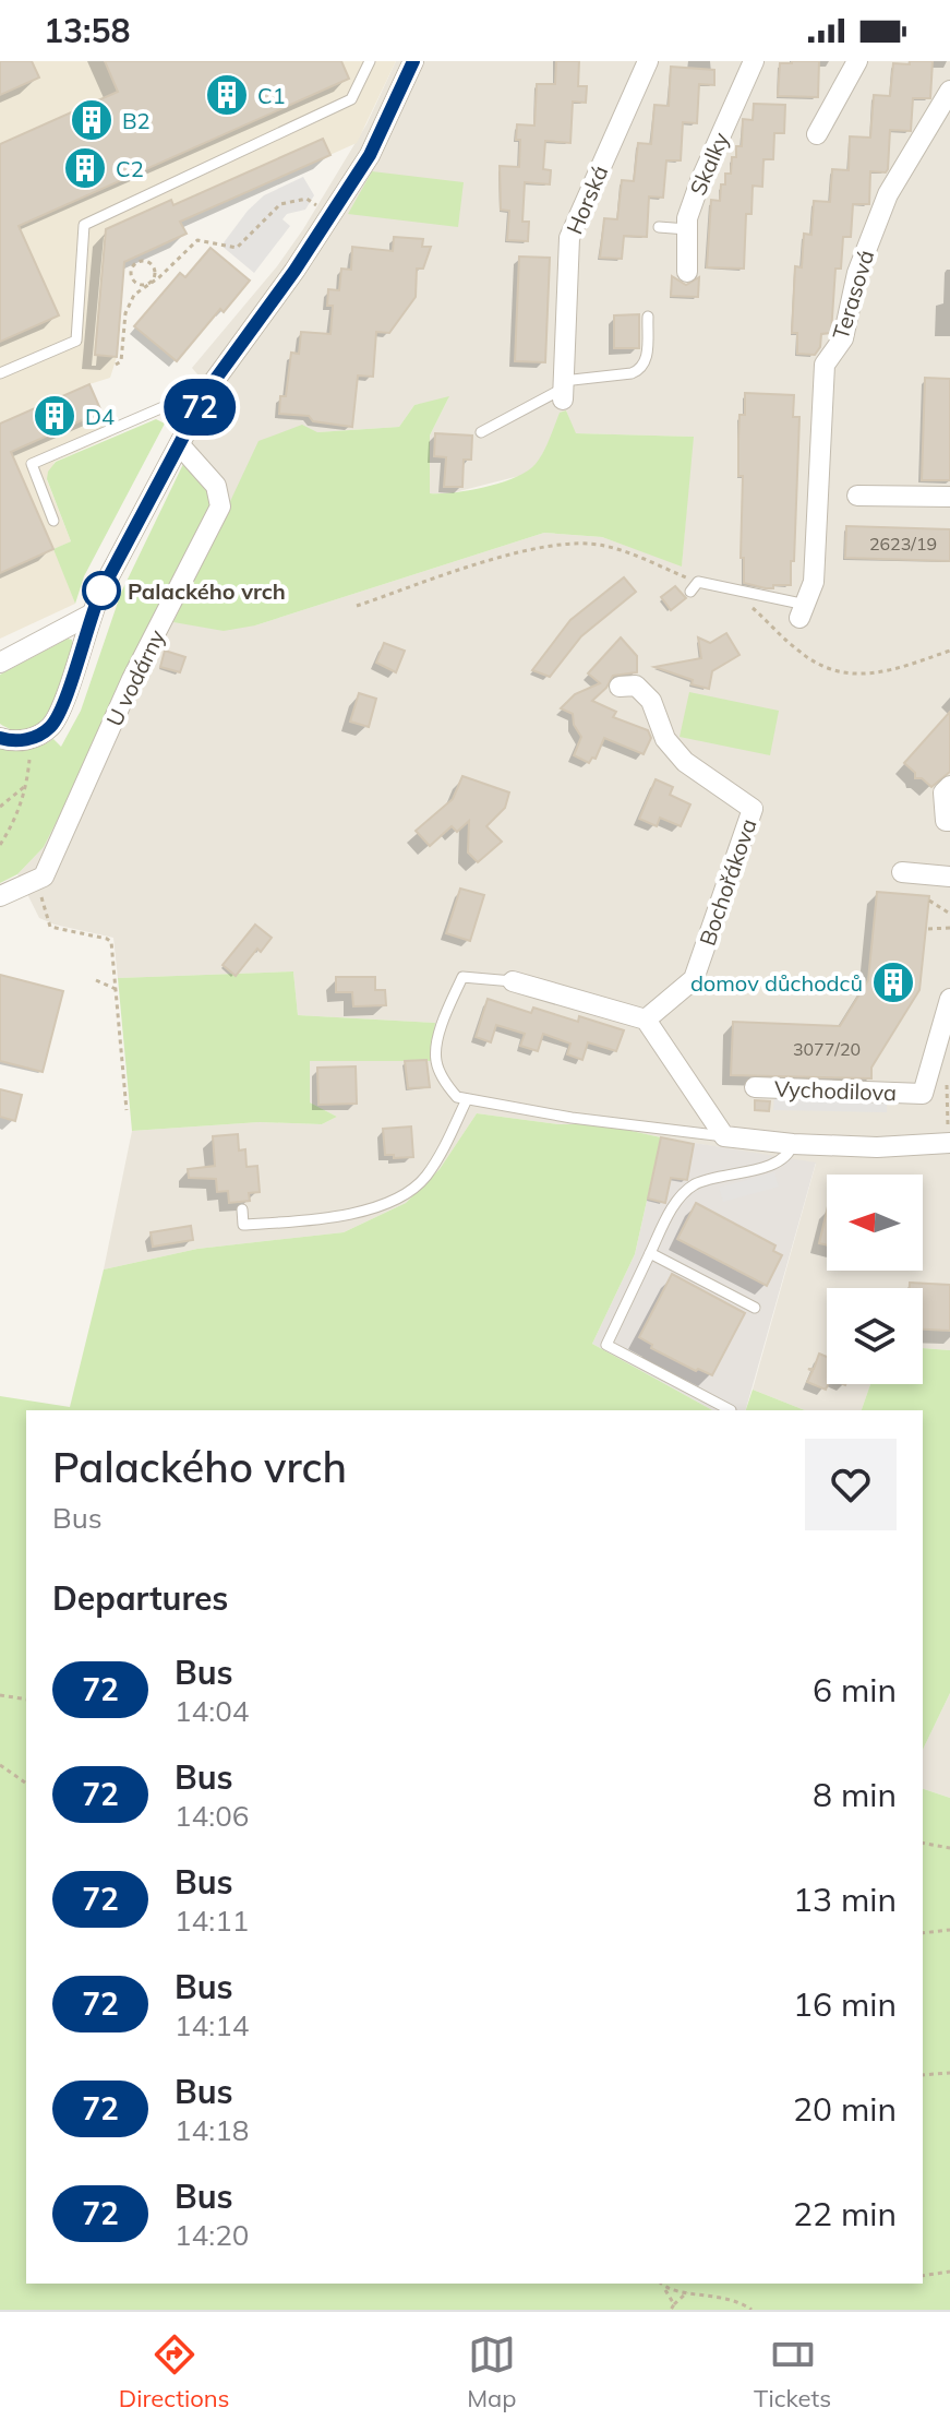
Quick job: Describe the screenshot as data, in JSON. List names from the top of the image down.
{
  "streets": {
    "street": [
      "Skalky",
      "Horská",
      "Terasová",
      "U vodárny",
      "Bochořákova",
      "Vychodilova"
    ]
  },
  "places": {
    "building": [
      "C1",
      "B2",
      "C2",
      "D4",
      "domov důchodců"
    ],
    "other": ["Palackého vrch"]
  },
  "lines": ["bus line 72"],
  "house_numbers": ["2623/19", "3077/20"],
  "north": "left",
  "page": {
    "status": "13:58",
    "on_map": "72",
    "heading": [
      ["Palackého vrch", "Bus"],
      "Departures"
    ],
    "list": [
      {
        "mark": "72",
        "name": "Bus",
        "note": "14:04",
        "value": "6 min"
      },
      {
        "mark": "72",
        "name": "Bus",
        "note": "14:06",
        "value": "8 min"
      },
      {
        "mark": "72",
        "name": "Bus",
        "note": "14:11",
        "value": "13 min"
      },
      {
        "mark": "72",
        "name": "Bus",
        "note": "14:14",
        "value": "16 min"
      },
      {
        "mark": "72",
        "name": "Bus",
        "note": "14:18",
        "value": "20 min"
      },
      {
        "mark": "72",
        "name": "Bus",
        "note": "14:20",
        "value": "22 min"
      }
    ],
    "tabs": ["Directions", "Map", "Tickets"]
  }
}
